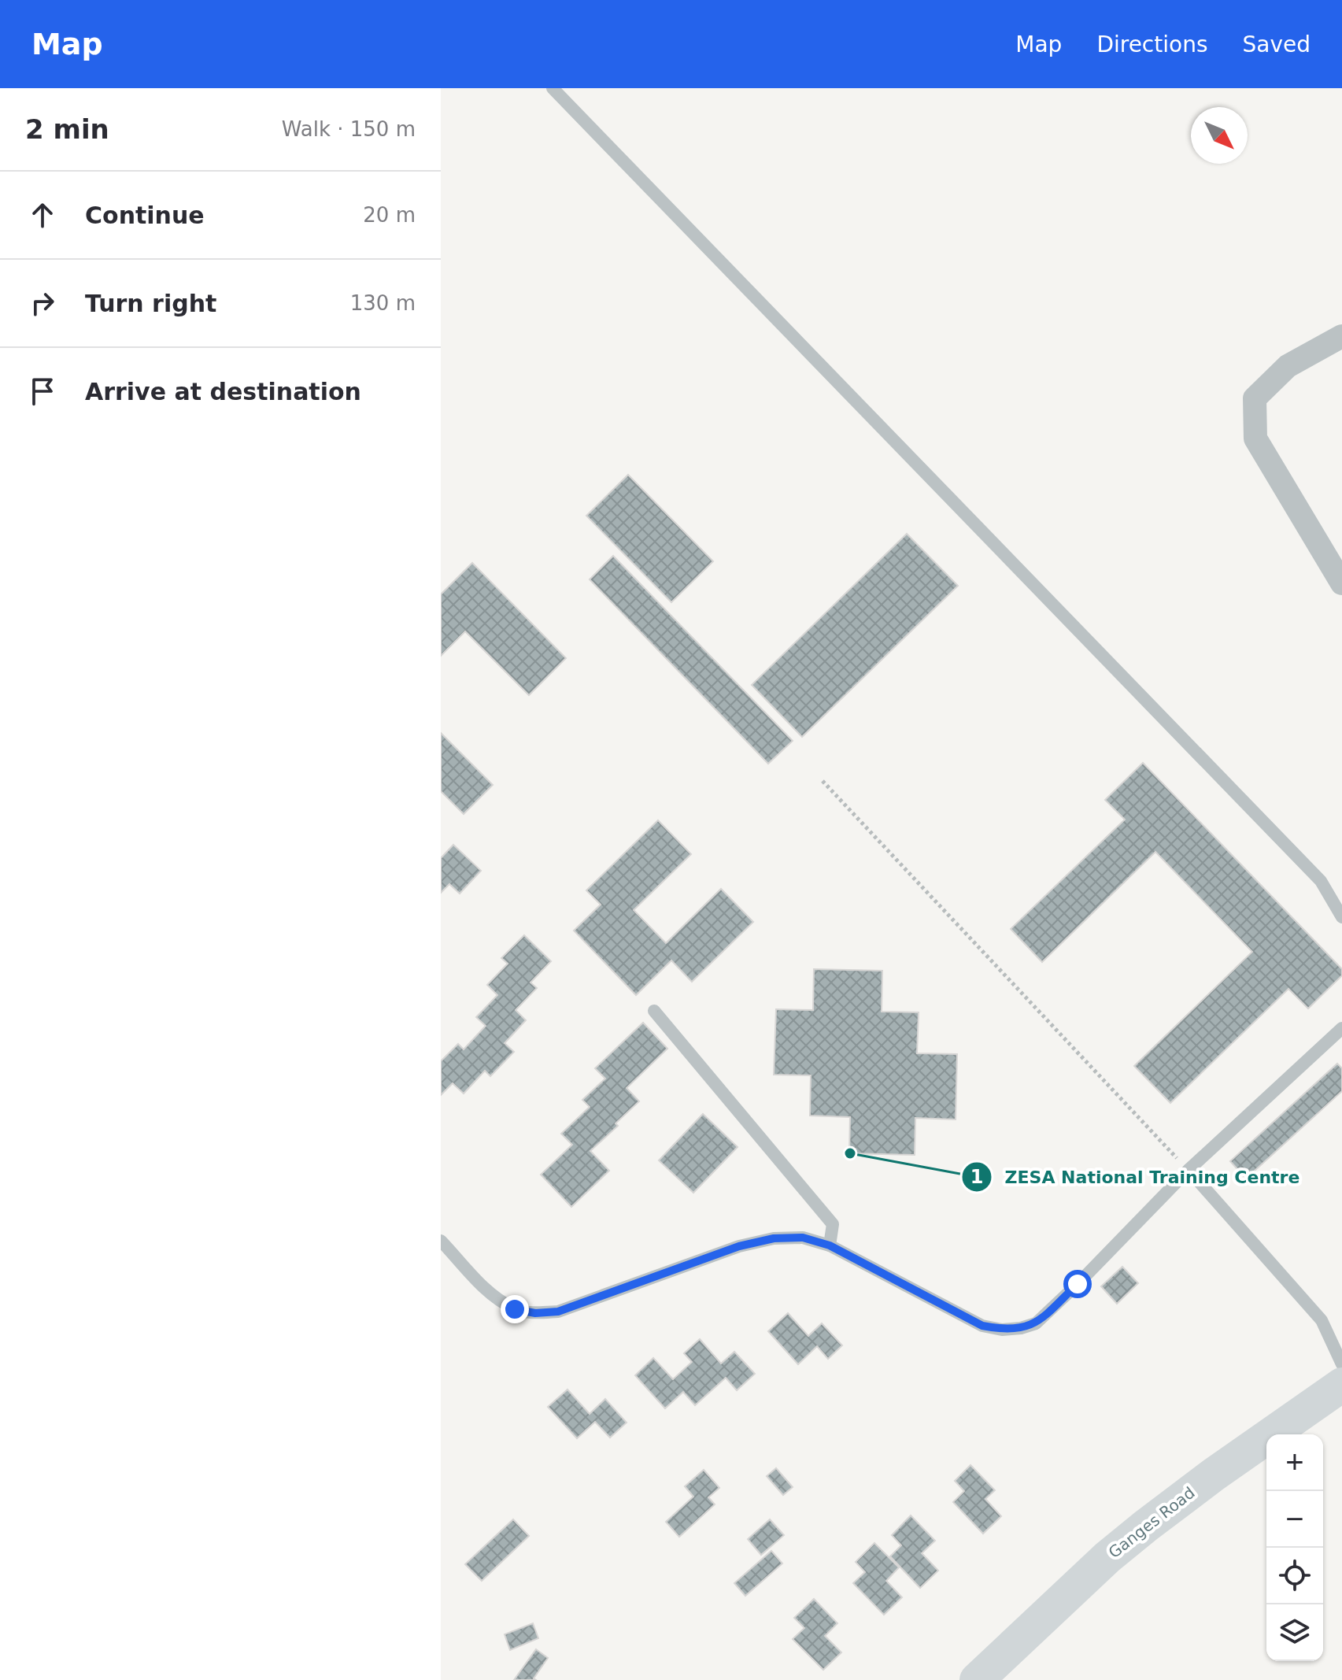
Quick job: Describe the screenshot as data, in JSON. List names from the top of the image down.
{
  "streets": {
    "street": ["Ganges Road"]
  },
  "places": ["ZESA National Training Centre"],
  "north": "bottom right",
  "page": {
    "header": "Map",
    "nav": ["Map", "Directions", "Saved"],
    "heading": ["2 min", "Walk · 150 m"],
    "list": [
      ["Continue", "20 m"],
      ["Turn right", "130 m"],
      "Arrive at destination"
    ],
    "map_buttons": ["+", "−"]
  }
}
